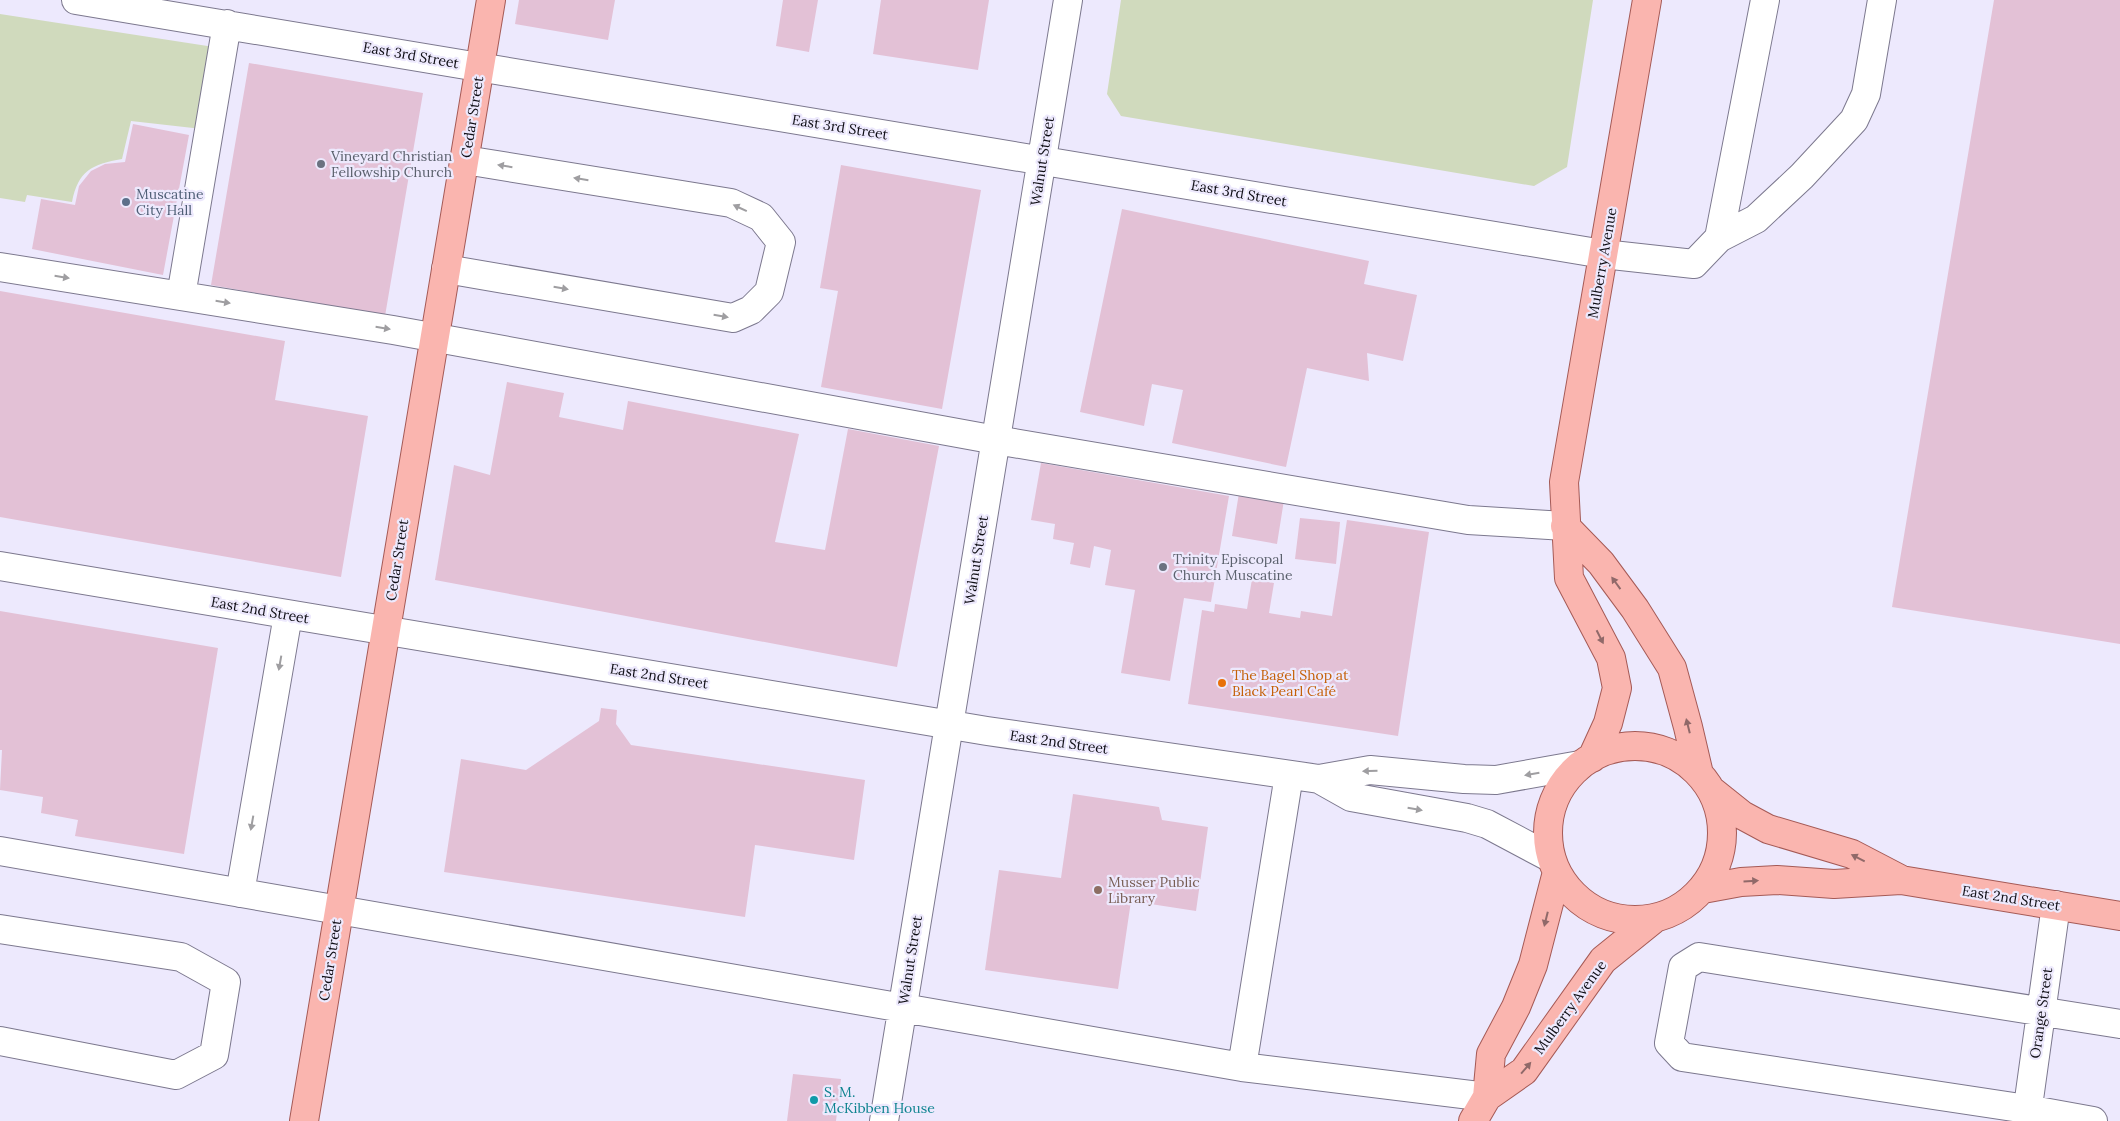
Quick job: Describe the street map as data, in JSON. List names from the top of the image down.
{
  "streets": {
    "main road": ["Cedar Street", "Mulberry Avenue", "East 2nd Street"],
    "street": ["East 3rd Street", "Walnut Street", "Orange Street"]
  },
  "crossings": [
    ["East 3rd Street", "Cedar Street"],
    ["East 3rd Street", "Walnut Street"],
    ["East 3rd Street", "Mulberry Avenue"],
    ["Cedar Street", "East 2nd Street"],
    ["Walnut Street", "East 2nd Street"],
    ["Mulberry Avenue", "East 2nd Street"],
    ["East 2nd Street", "Orange Street"]
  ],
  "places": [
    "Vineyard Christian Fellowship Church",
    "Muscatine City Hall",
    "Trinity Episcopal Church Muscatine",
    "The Bagel Shop at Black Pearl Café",
    "Musser Public Library",
    "S. M. McKibben House"
  ]
}
